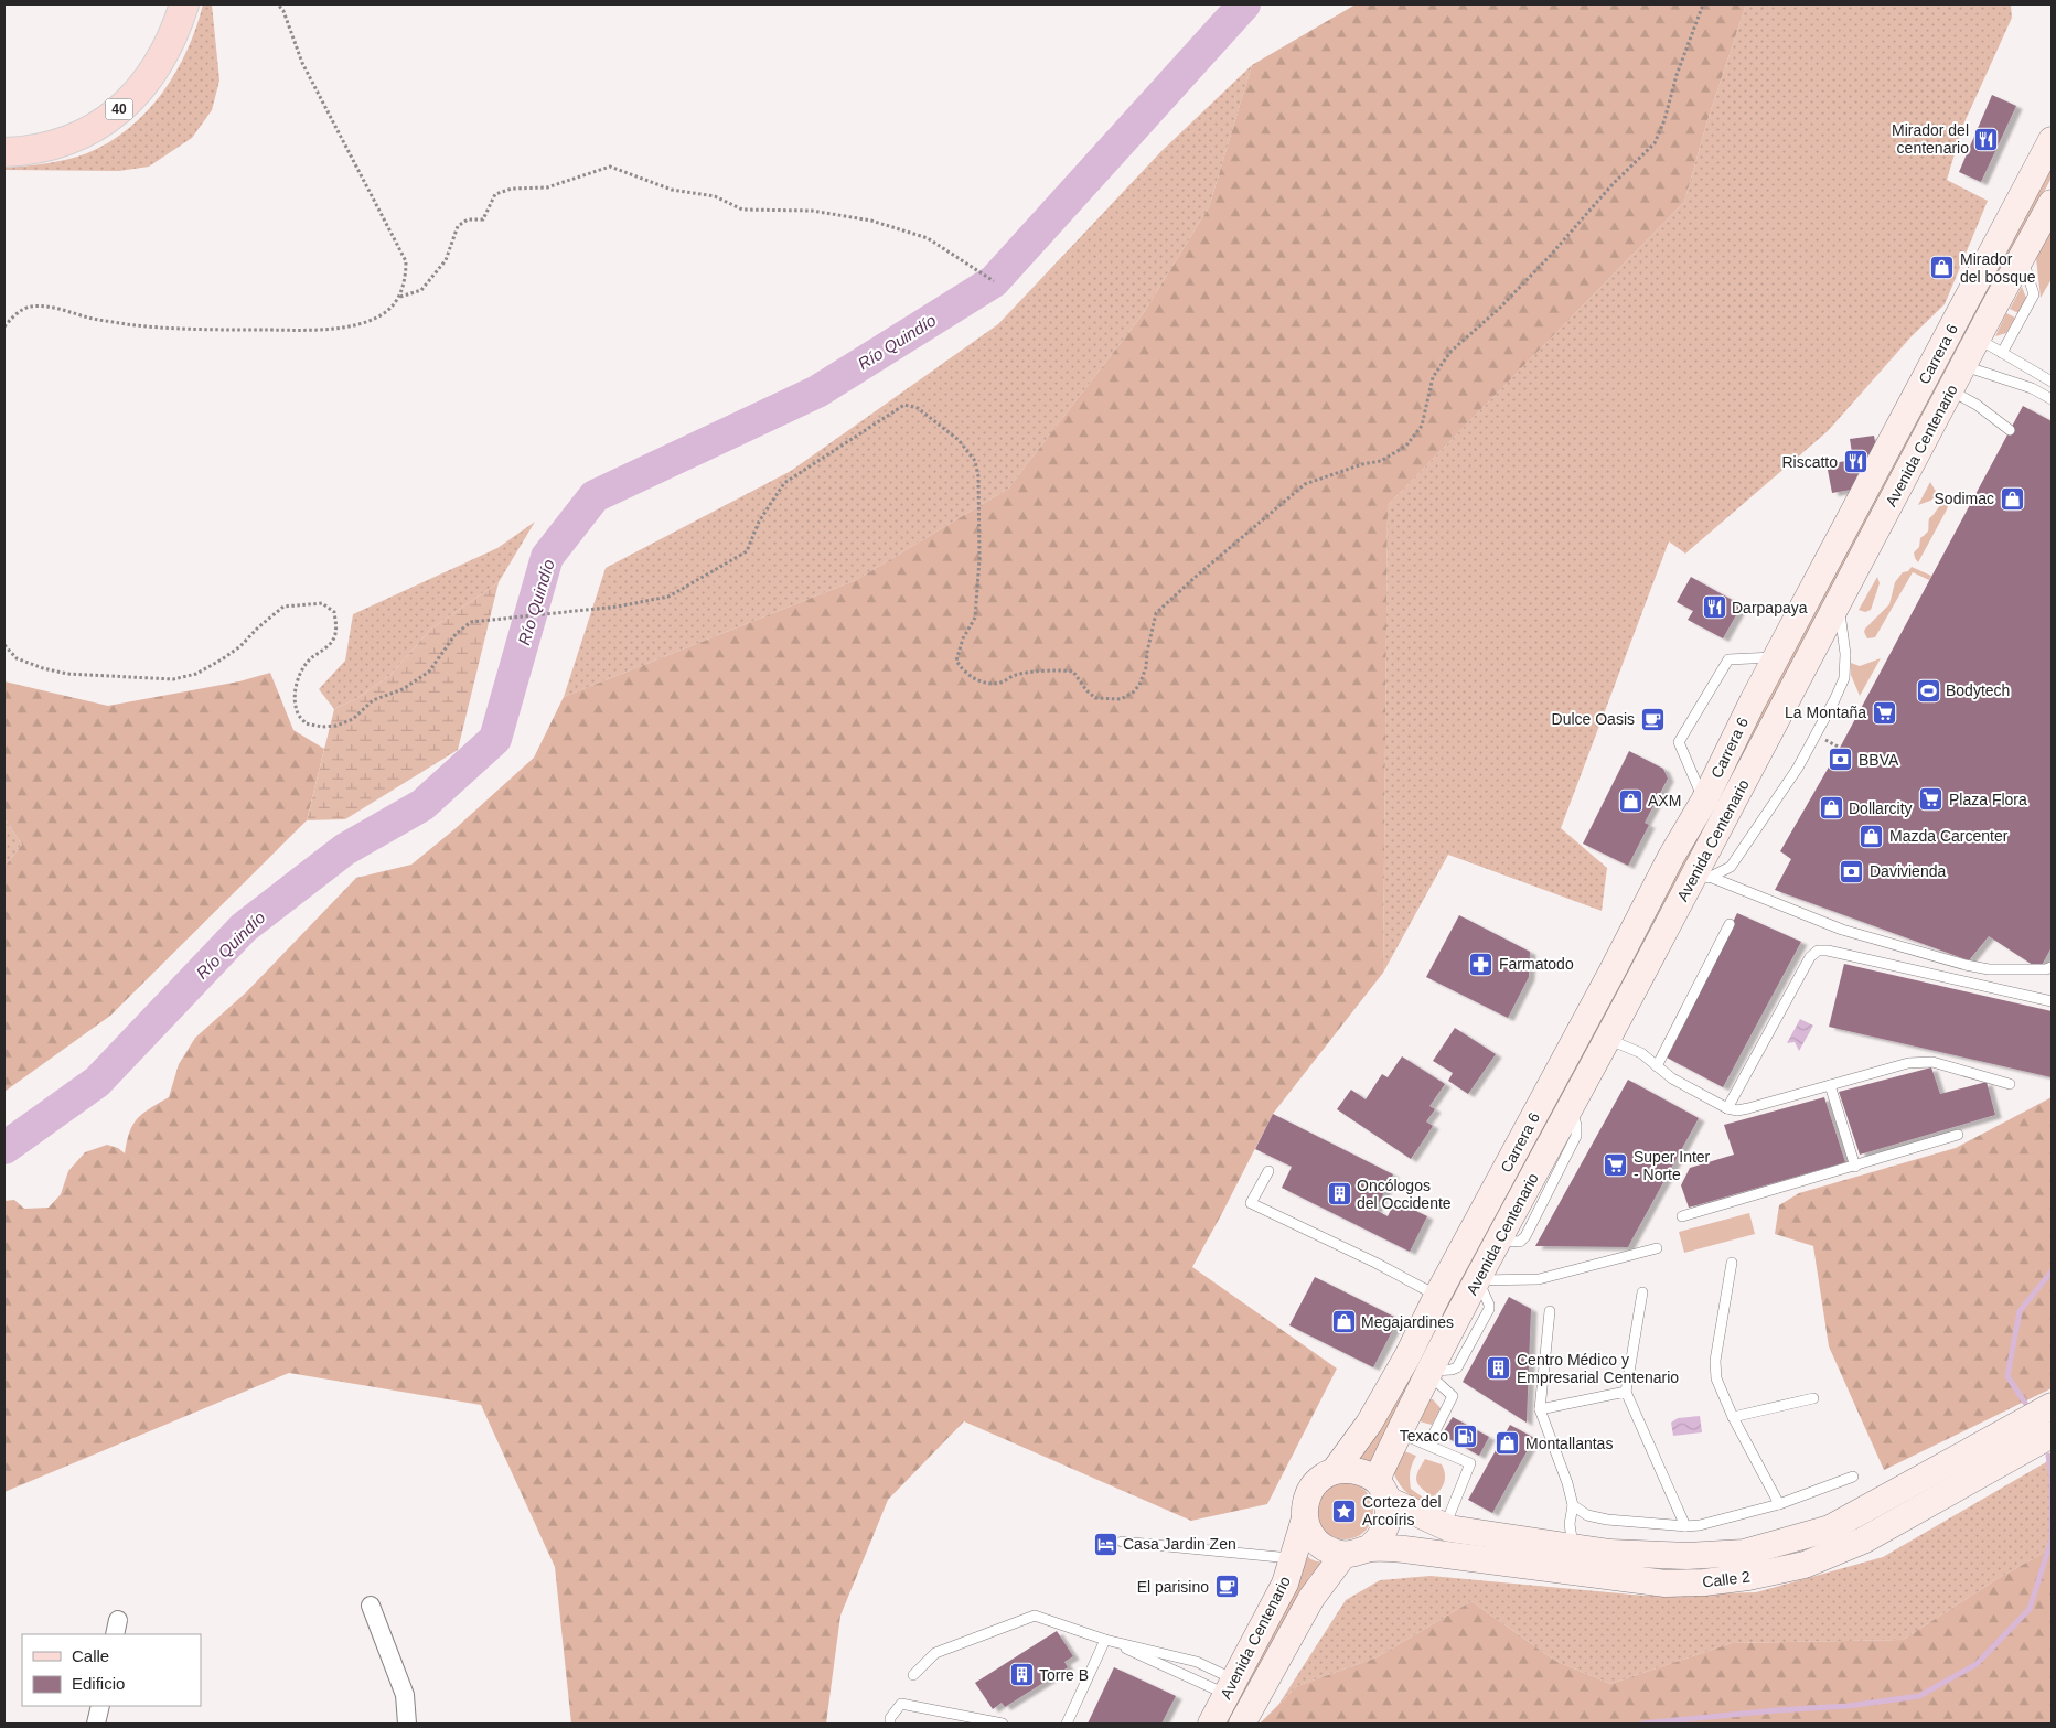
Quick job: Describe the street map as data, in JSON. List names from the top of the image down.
{
  "streets": {
    "main road": [
      "40",
      "Carrera 6",
      "Avenida Centenario",
      "Calle 2"
    ]
  },
  "crossings": [
    ["Carrera 6", "Avenida Centenario"],
    ["Carrera 6", "Calle 2"],
    ["Avenida Centenario", "Calle 2"]
  ],
  "water": ["Río Quindío"],
  "places": {
    "restaurant": ["Mirador del centenario", "Riscatto", "Darpapaya"],
    "shop": [
      "Mirador del bosque",
      "Sodimac",
      "AXM",
      "Dollarcity",
      "Mazda Carcenter",
      "Megajardines",
      "Montallantas"
    ],
    "sports": ["Bodytech"],
    "supermarket": ["La Montaña", "Plaza Flora", "Super Inter - Norte"],
    "cafe": ["Dulce Oasis", "El parisino"],
    "bank": ["BBVA", "Davivienda"],
    "pharmacy": ["Farmatodo"],
    "building": ["Oncólogos del Occidente", "Centro Médico y Empresarial Centenario", "Torre B"],
    "fuel station": ["Texaco"],
    "place": ["Corteza del Arcoíris"],
    "hotel": ["Casa Jardin Zen"]
  },
  "legend": ["Calle", "Edificio"]
}
